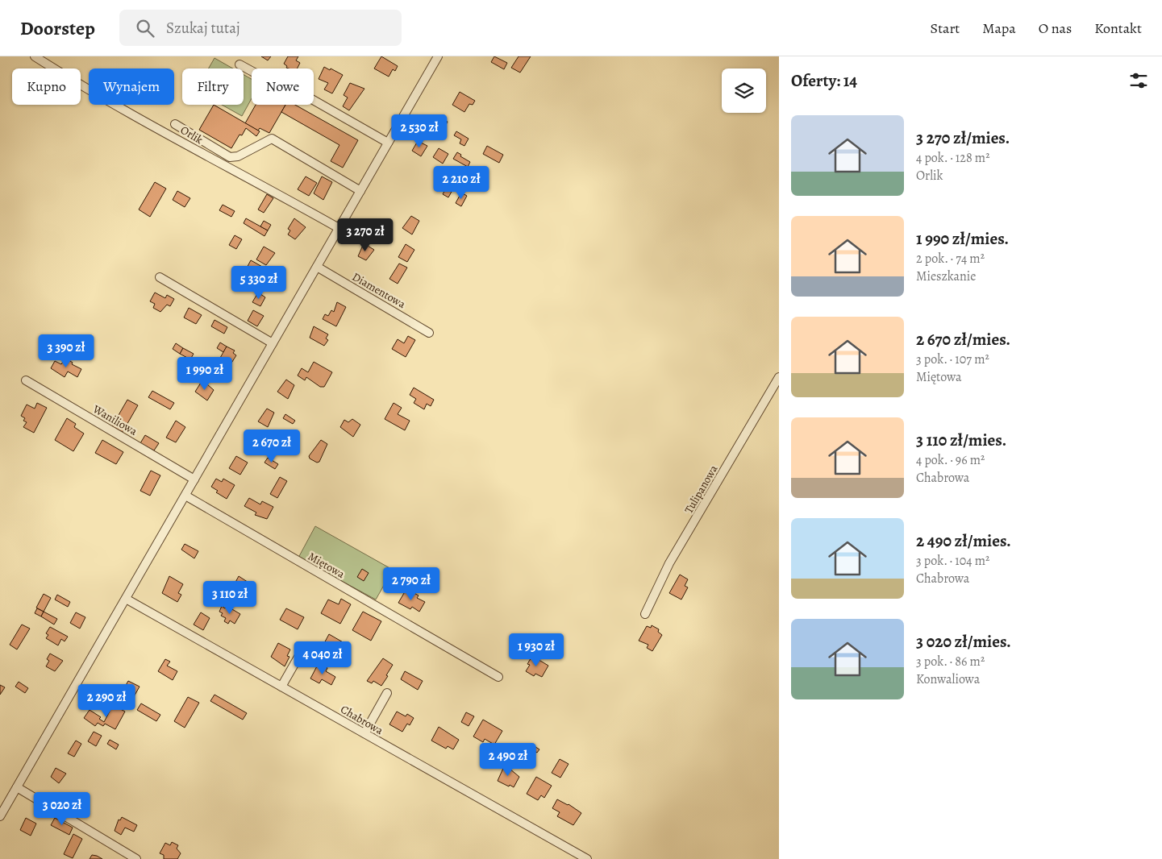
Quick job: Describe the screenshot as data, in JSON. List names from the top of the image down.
{
  "streets": {
    "street": [
      "Orlik",
      "Diamentowa",
      "Waniliowa",
      "Tulipanowa",
      "Miętowa",
      "Chabrowa"
    ]
  },
  "page": {
    "header": "Doorstep",
    "search": "Szukaj tutaj",
    "nav": [
      "Start",
      "Mapa",
      "O nas",
      "Kontakt"
    ],
    "heading": "Oferty: 14",
    "chip": [
      "Kupno",
      "Wynajem",
      "Filtry",
      "Nowe"
    ],
    "list": [
      {
        "name": "3 270 zł/mies.",
        "note": "4 pok. · 128 m² · Orlik"
      },
      {
        "name": "1 990 zł/mies.",
        "note": "2 pok. · 74 m² · Mieszkanie"
      },
      {
        "name": "2 670 zł/mies.",
        "note": "3 pok. · 107 m² · Miętowa"
      },
      {
        "name": "3 110 zł/mies.",
        "note": "4 pok. · 96 m² · Chabrowa"
      },
      {
        "name": "2 490 zł/mies.",
        "note": "3 pok. · 104 m² · Chabrowa"
      },
      {
        "name": "3 020 zł/mies.",
        "note": "3 pok. · 86 m² · Konwaliowa"
      }
    ],
    "price": [
      "2 530 zł",
      "2 210 zł",
      "3 270 zł",
      "5 330 zł",
      "3 390 zł",
      "1 990 zł",
      "2 670 zł",
      "2 790 zł",
      "3 110 zł",
      "1 930 zł",
      "4 040 zł",
      "2 290 zł",
      "2 490 zł",
      "3 020 zł"
    ]
  }
}
